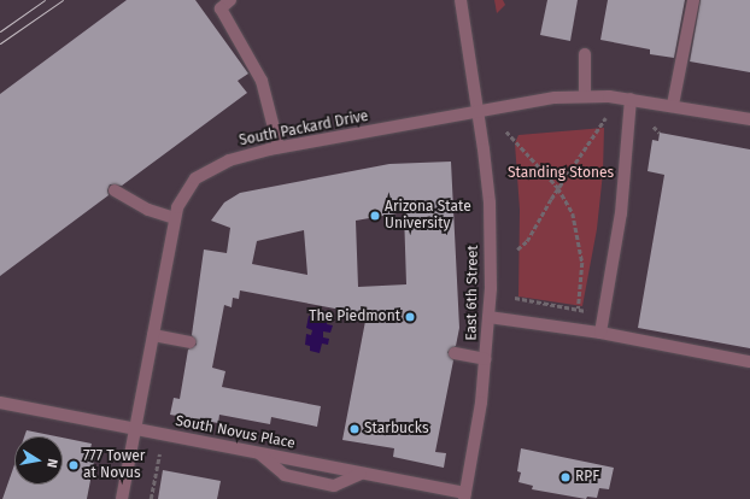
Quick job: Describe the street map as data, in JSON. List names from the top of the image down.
{
  "streets": {
    "street": ["South Packard Drive", "East 6th Street", "South Novus Place"]
  },
  "crossings": [
    ["South Packard Drive", "East 6th Street"],
    ["South Packard Drive", "South Novus Place"],
    ["East 6th Street", "South Novus Place"]
  ],
  "parks": ["Standing Stones"],
  "places": [
    "Arizona State University",
    "The Piedmont",
    "Starbucks",
    "777 Tower at Novus",
    "RPF"
  ],
  "north": "right"
}
